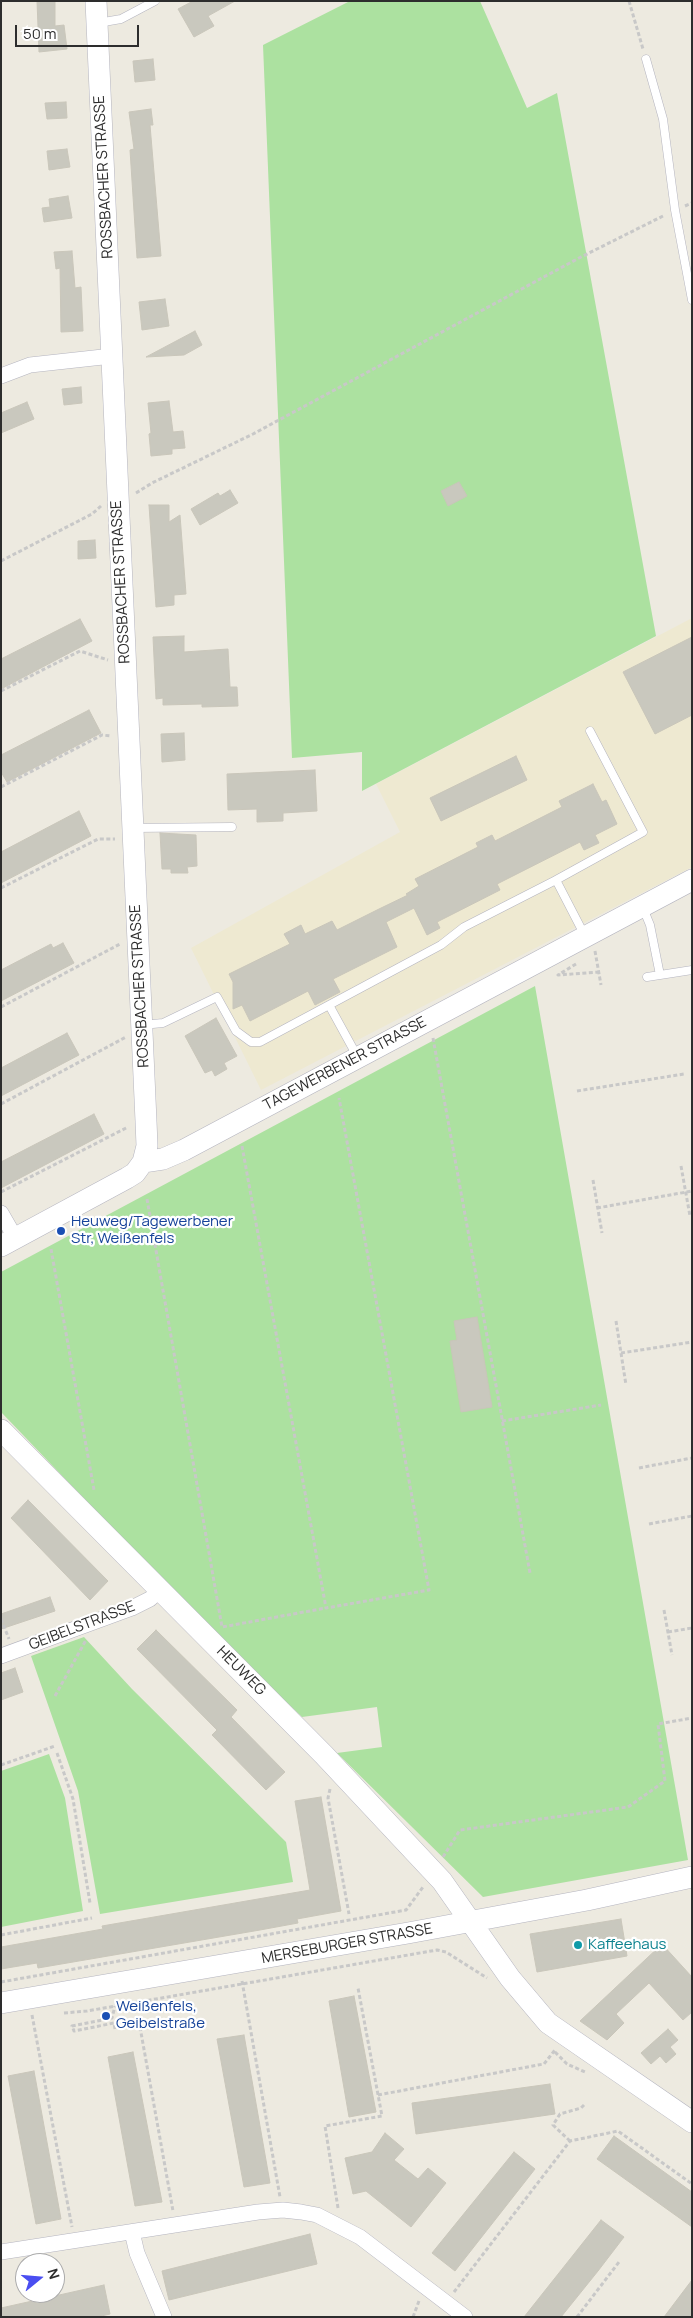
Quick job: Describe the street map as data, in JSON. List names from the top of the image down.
{
  "streets": {
    "street": [
      "ROSSBACHER STRASSE",
      "TAGEWERBENER STRASSE",
      "GEIBELSTRASSE",
      "HEUWEG",
      "MERSEBURGER STRASSE"
    ]
  },
  "crossings": [
    ["ROSSBACHER STRASSE", "TAGEWERBENER STRASSE"],
    ["GEIBELSTRASSE", "HEUWEG"],
    ["HEUWEG", "MERSEBURGER STRASSE"]
  ],
  "places": ["Heuweg/Tagewerbener Str, Weißenfels", "Kaffeehaus", "Weißenfels, Geibelstraße"],
  "scale_bar": "50 m",
  "north": "right"
}
